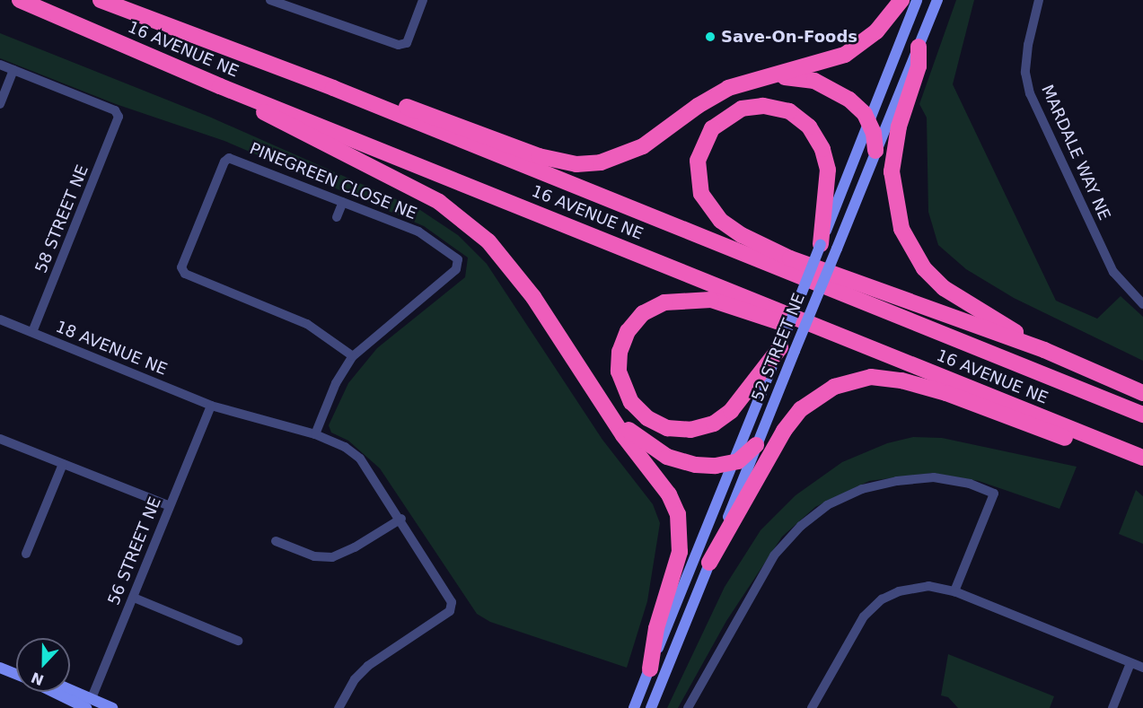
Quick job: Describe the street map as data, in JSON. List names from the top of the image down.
{
  "streets": {
    "highway": ["16 AVENUE NE"],
    "main road": ["52 STREET NE"],
    "street": [
      "MARDALE WAY NE",
      "PINEGREEN CLOSE NE",
      "58 STREET NE",
      "18 AVENUE NE",
      "56 STREET NE"
    ]
  },
  "crossings": [
    ["PINEGREEN CLOSE NE", "18 AVENUE NE"],
    ["58 STREET NE", "18 AVENUE NE"],
    ["18 AVENUE NE", "56 STREET NE"]
  ],
  "places": ["Save-On-Foods"],
  "north": "bottom"
}
